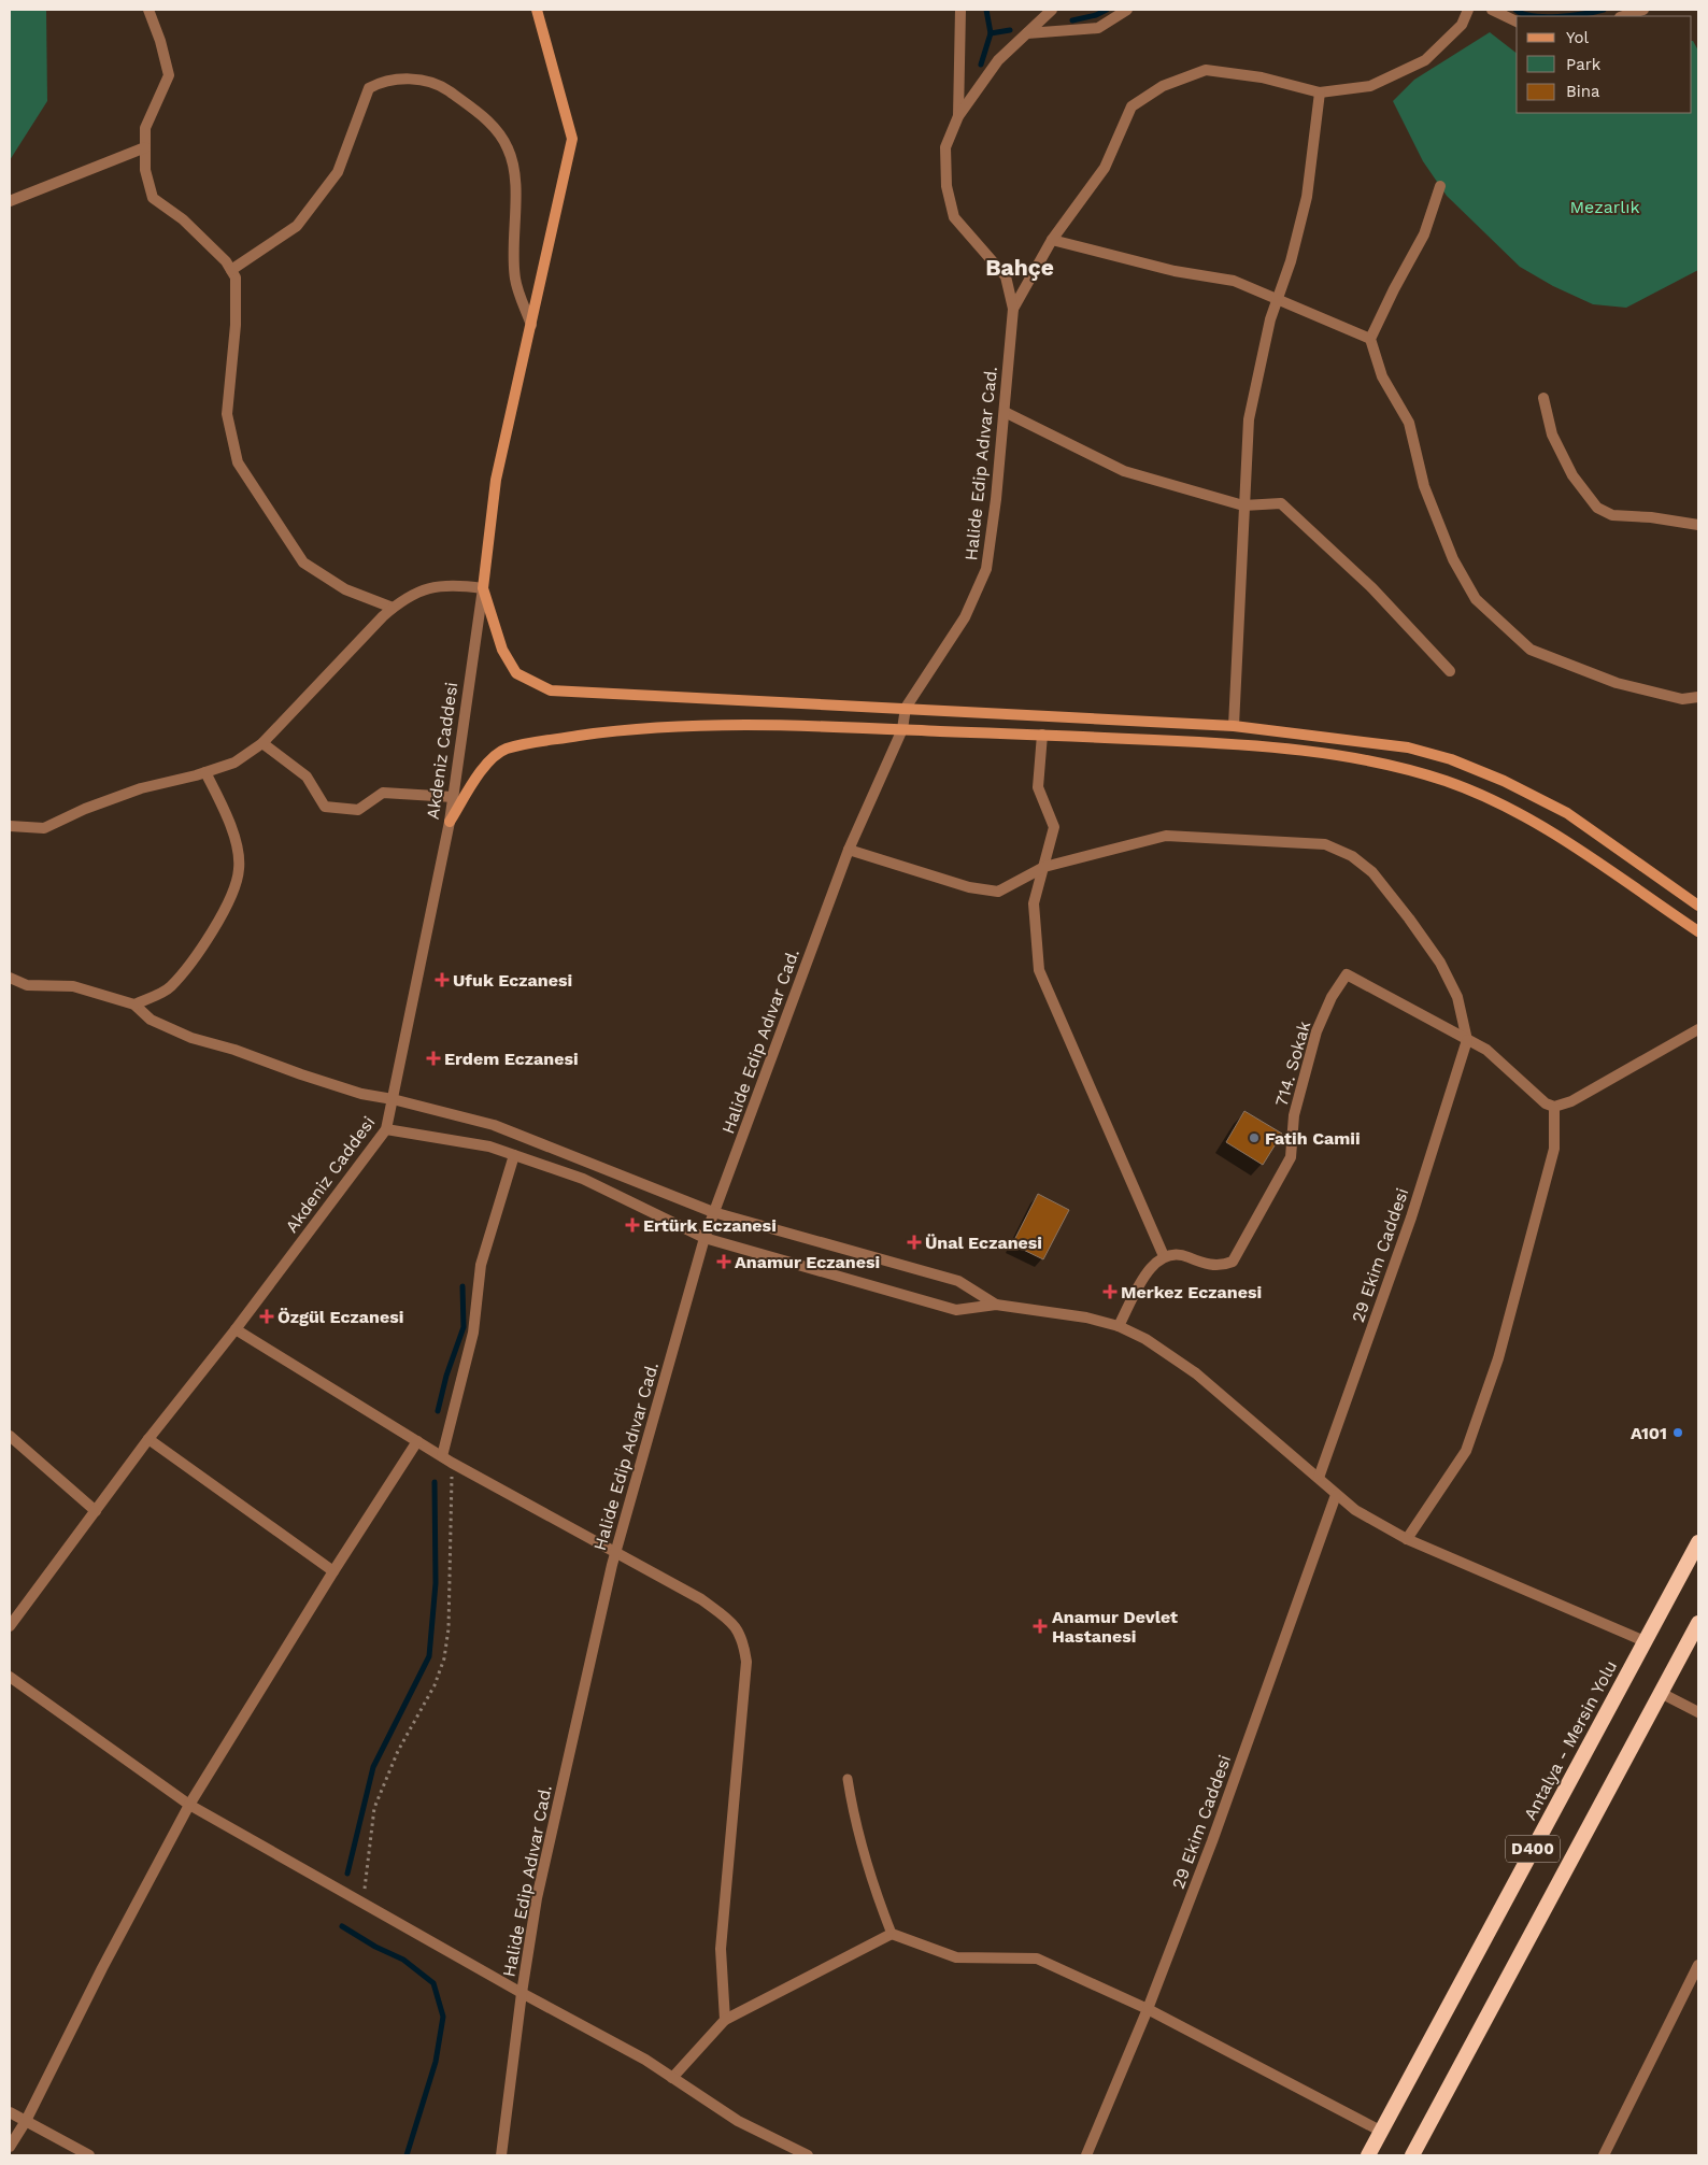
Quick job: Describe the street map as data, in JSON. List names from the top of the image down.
{
  "streets": {
    "highway": ["Antalya - Mersin Yolu", "D400"],
    "street": [
      "Halide Edip Adıvar Cad.",
      "Akdeniz Caddesi",
      "714. Sokak",
      "29 Ekim Caddesi"
    ]
  },
  "crossings": [
    ["714. Sokak", "29 Ekim Caddesi"]
  ],
  "districts": ["Bahçe"],
  "parks": ["Mezarlık"],
  "places": {
    "health": [
      "Ufuk Eczanesi",
      "Erdem Eczanesi",
      "Ertürk Eczanesi",
      "Ünal Eczanesi",
      "Anamur Eczanesi",
      "Merkez Eczanesi",
      "Özgül Eczanesi",
      "Anamur Devlet Hastanesi"
    ],
    "other": ["Fatih Camii", "A101"]
  },
  "legend": ["Yol", "Park", "Bina"]
}
